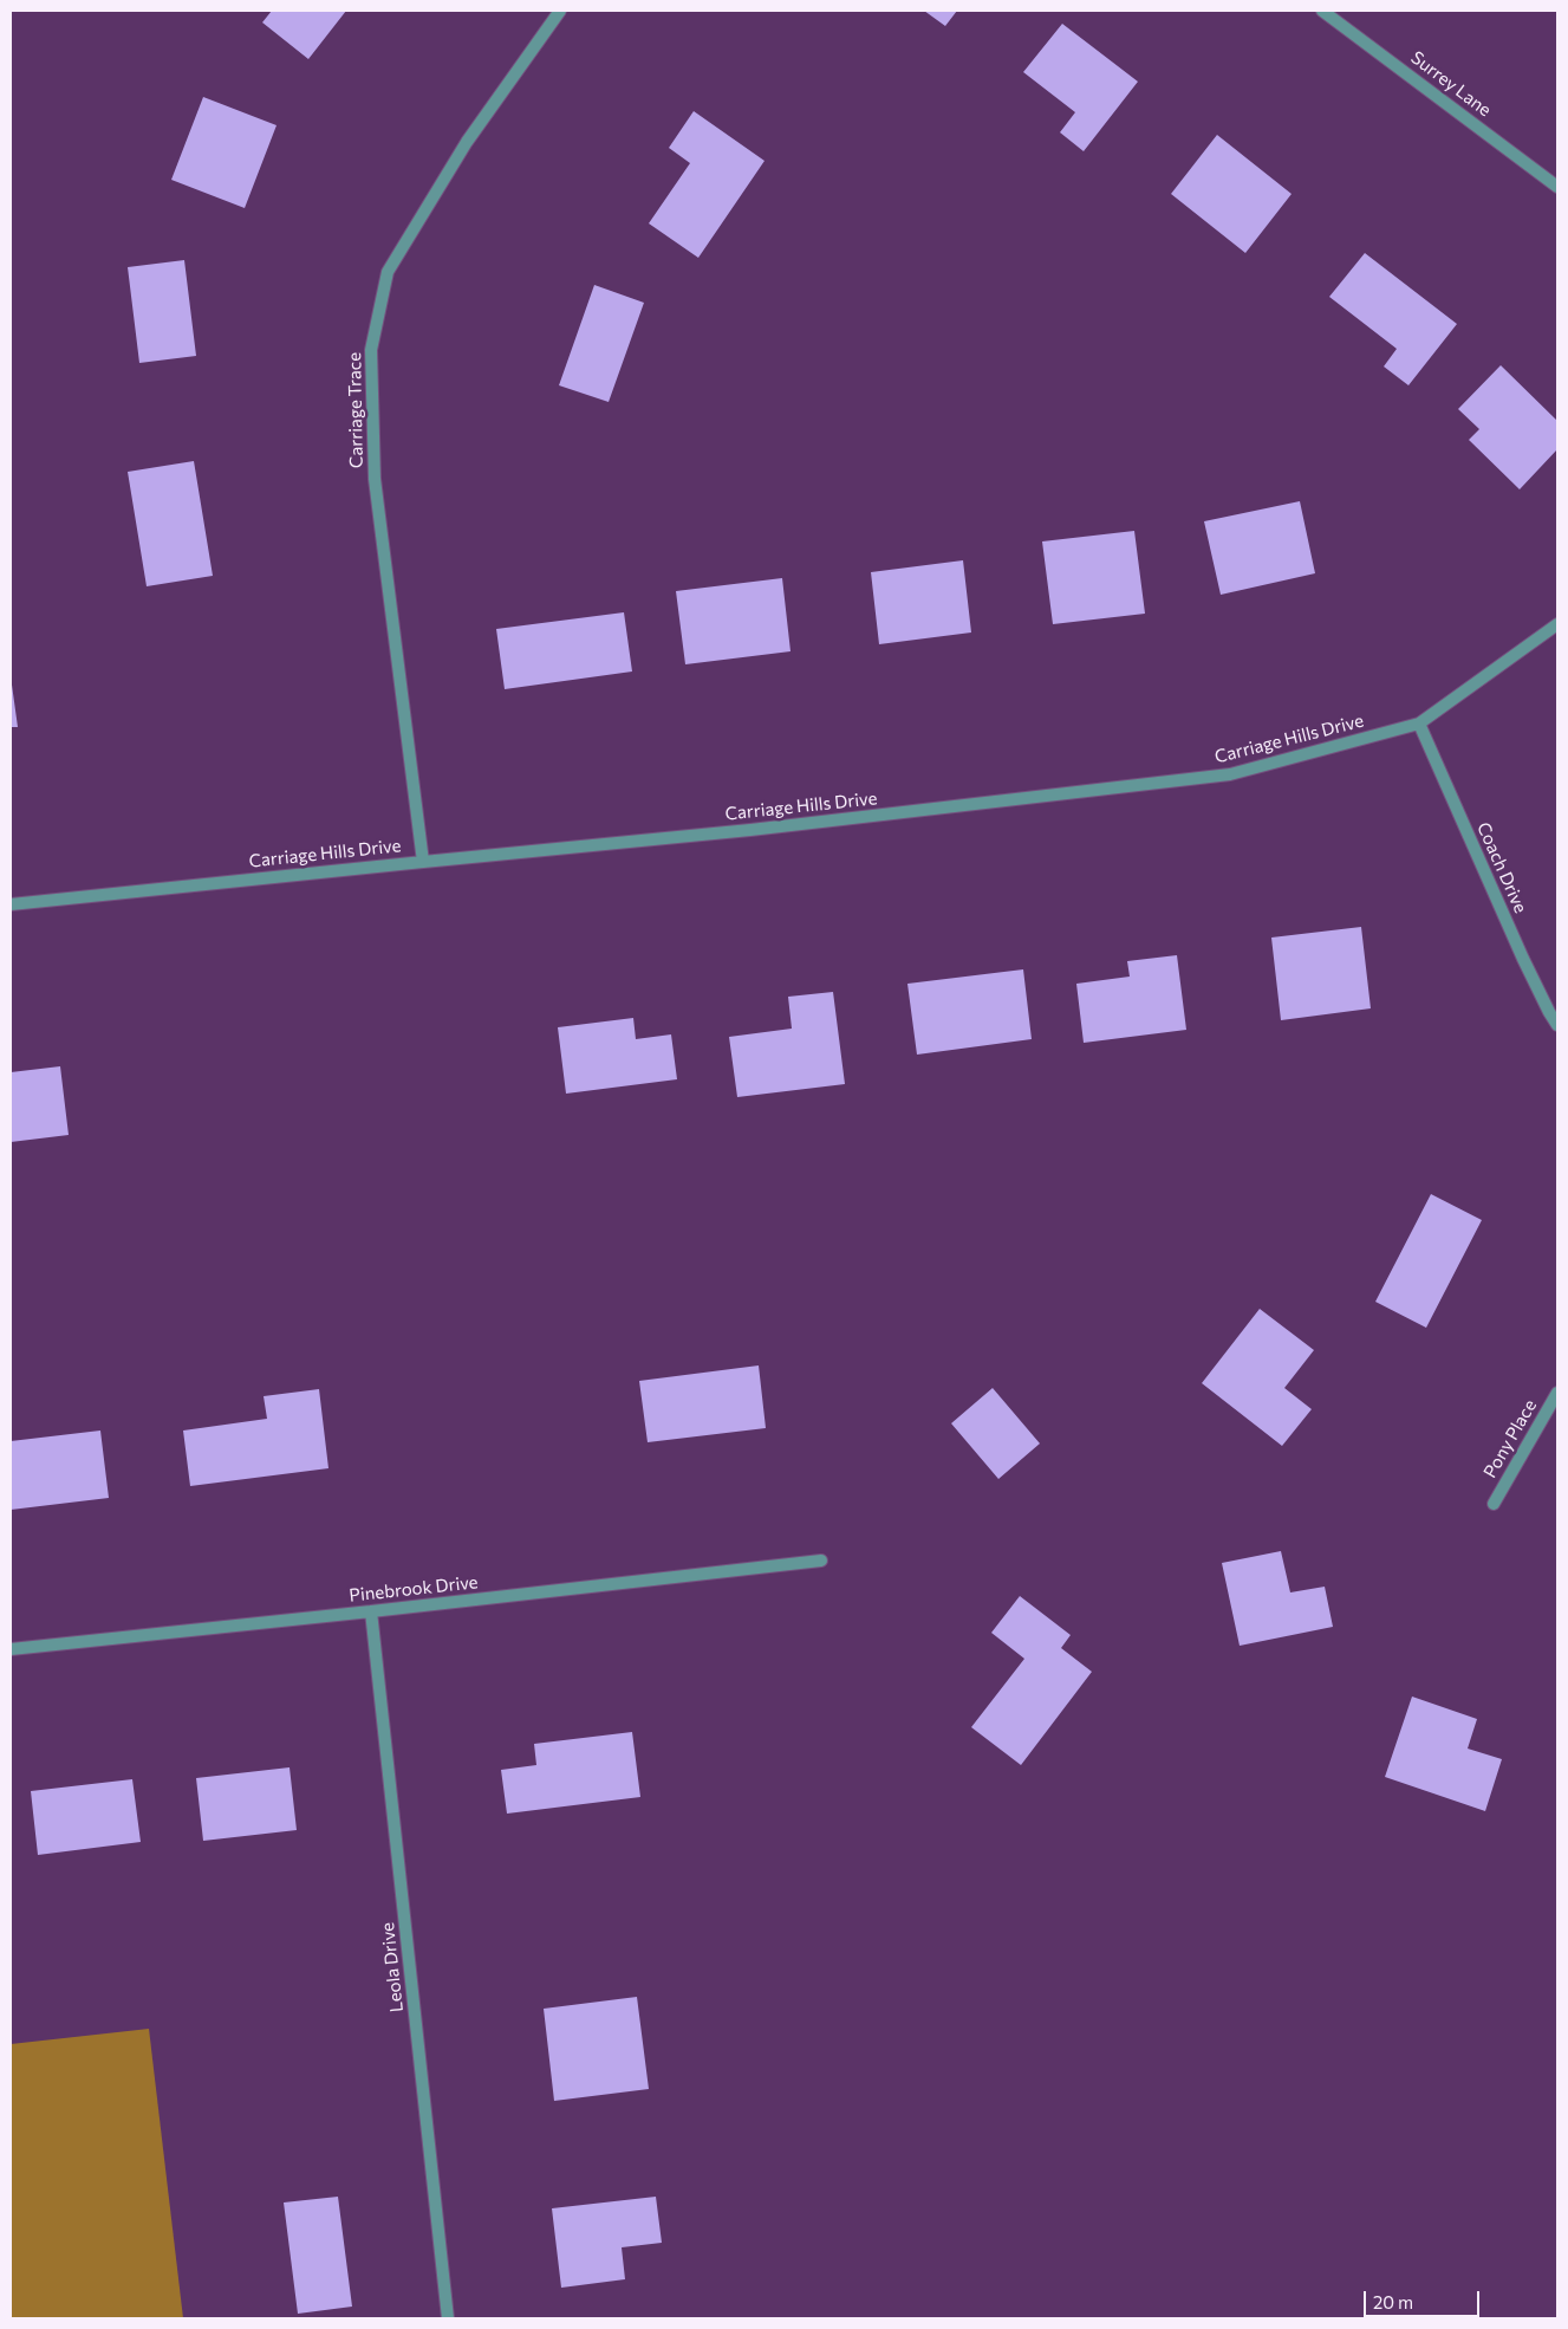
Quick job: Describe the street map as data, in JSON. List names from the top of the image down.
{
  "streets": {
    "street": [
      "Surrey Lane",
      "Carriage Trace",
      "Carriage Hills Drive",
      "Coach Drive",
      "Pony Place",
      "Pinebrook Drive",
      "Leola Drive"
    ]
  },
  "crossings": [
    ["Carriage Trace", "Carriage Hills Drive"],
    ["Carriage Hills Drive", "Coach Drive"],
    ["Pinebrook Drive", "Leola Drive"]
  ],
  "scale_bar": "20 m"
}
